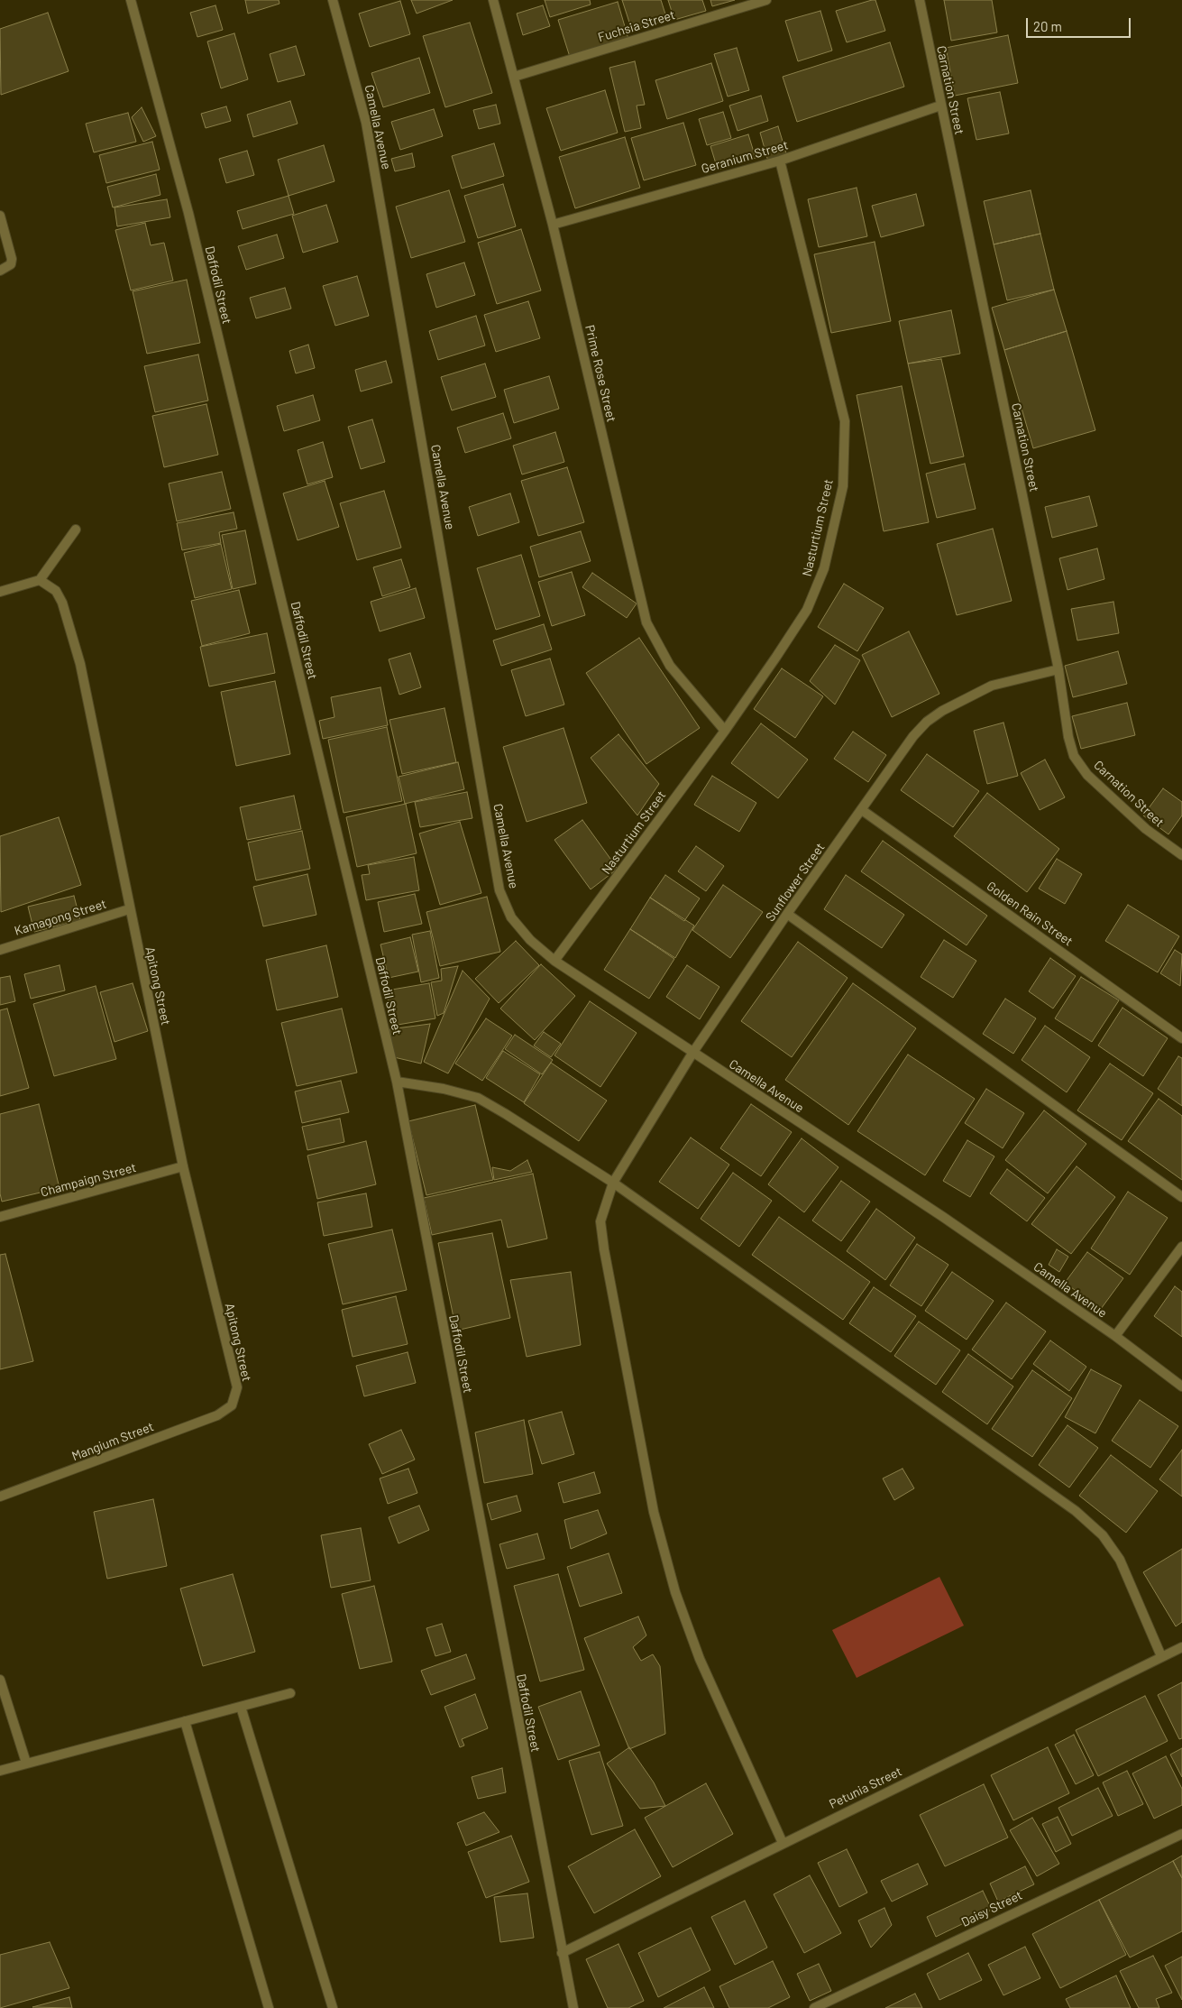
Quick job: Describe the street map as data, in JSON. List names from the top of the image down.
{
  "streets": {
    "street": [
      "Fuchsia Street",
      "Carnation Street",
      "Camella Avenue",
      "Geranium Street",
      "Daffodil Street",
      "Prime Rose Street",
      "Nasturtium Street",
      "Sunflower Street",
      "Golden Rain Street",
      "Kamagong Street",
      "Apitong Street",
      "Champaign Street",
      "Mangium Street",
      "Petunia Street",
      "Daisy Street"
    ]
  },
  "crossings": [
    ["Fuchsia Street", "Prime Rose Street"],
    ["Carnation Street", "Geranium Street"],
    ["Carnation Street", "Sunflower Street"],
    ["Camella Avenue", "Nasturtium Street"],
    ["Camella Avenue", "Sunflower Street"],
    ["Geranium Street", "Prime Rose Street"],
    ["Geranium Street", "Nasturtium Street"],
    ["Daffodil Street", "Petunia Street"],
    ["Prime Rose Street", "Nasturtium Street"],
    ["Sunflower Street", "Golden Rain Street"],
    ["Sunflower Street", "Petunia Street"],
    ["Kamagong Street", "Apitong Street"],
    ["Apitong Street", "Champaign Street"],
    ["Apitong Street", "Mangium Street"]
  ],
  "scale_bar": "20 m"
}
